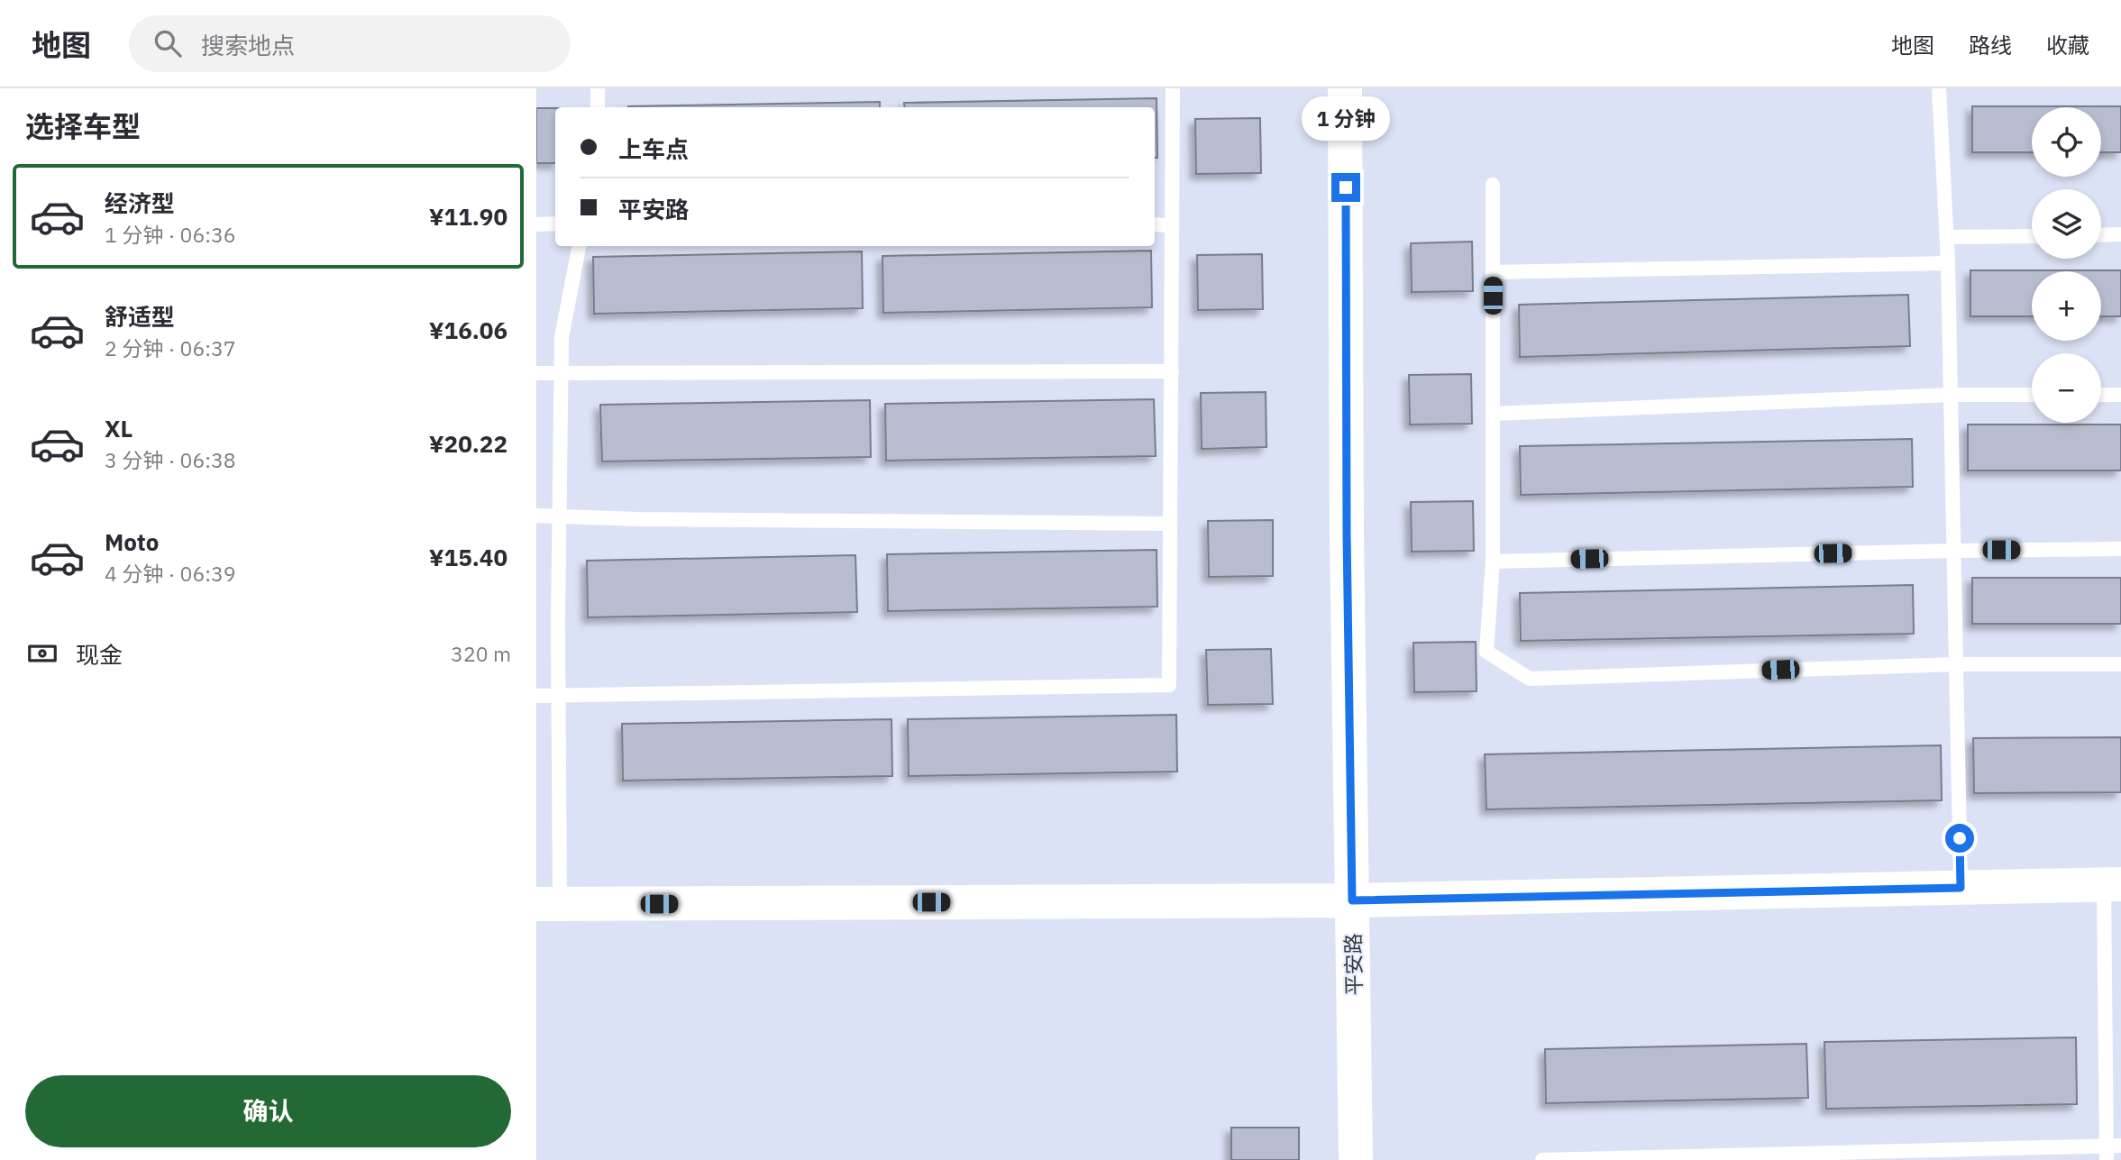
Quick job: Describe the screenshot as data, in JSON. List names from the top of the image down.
{
  "streets": {
    "street": ["平安路"]
  },
  "page": {
    "header": "地图",
    "search": "搜索地点",
    "nav": ["地图", "路线", "收藏"],
    "heading": "选择车型",
    "bubble": "1 分钟",
    "map_buttons": ["+", "−"],
    "banner": ["上车点", "平安路"],
    "list": [
      {
        "name": "经济型",
        "note": "1 分钟 · 06:36",
        "value": "¥11.90"
      },
      {
        "name": "舒适型",
        "note": "2 分钟 · 06:37",
        "value": "¥16.06"
      },
      {
        "name": "XL",
        "note": "3 分钟 · 06:38",
        "value": "¥20.22"
      },
      {
        "name": "Moto",
        "note": "4 分钟 · 06:39",
        "value": "¥15.40"
      }
    ],
    "pay": ["现金", "320 m"],
    "buttons": "确认"
  }
}
